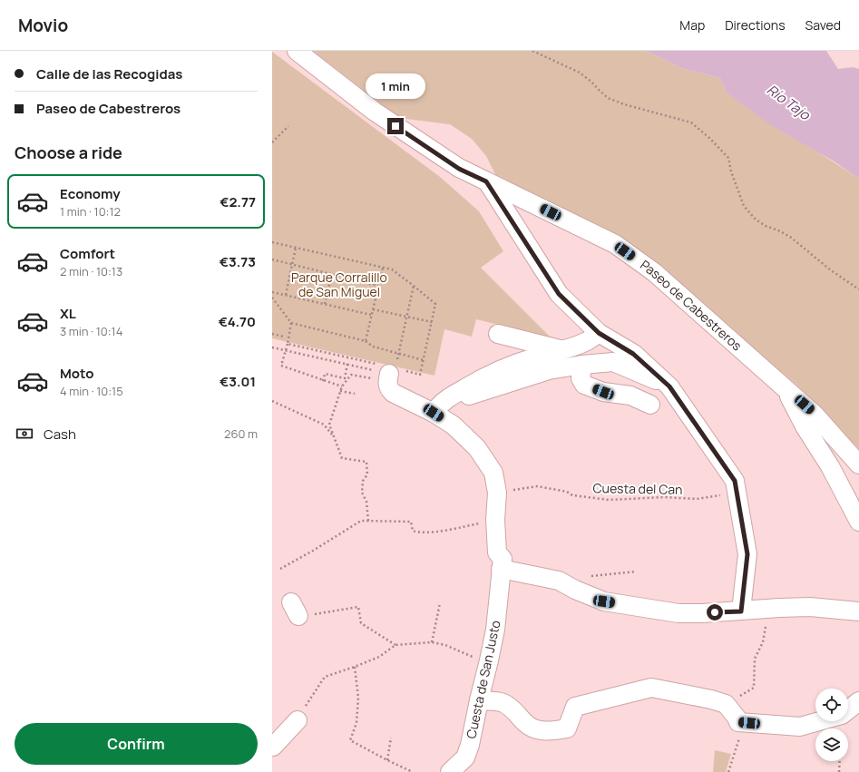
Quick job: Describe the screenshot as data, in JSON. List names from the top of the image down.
{
  "streets": {
    "street": ["Paseo de Cabestreros", "Cuesta de San Justo"],
    "path": ["Cuesta del Can"]
  },
  "crossings": [
    ["Cuesta del Can", "Cuesta de San Justo"]
  ],
  "water": ["Río Tajo"],
  "parks": ["Parque Corralillo de San Miguel"],
  "page": {
    "header": "Movio",
    "nav": ["Map", "Directions", "Saved"],
    "banner": ["Calle de las Recogidas", "Paseo de Cabestreros"],
    "bubble": "1 min",
    "heading": "Choose a ride",
    "list": [
      {
        "name": "Economy",
        "note": "1 min · 10:12",
        "value": "€2.77"
      },
      {
        "name": "Comfort",
        "note": "2 min · 10:13",
        "value": "€3.73"
      },
      {
        "name": "XL",
        "note": "3 min · 10:14",
        "value": "€4.70"
      },
      {
        "name": "Moto",
        "note": "4 min · 10:15",
        "value": "€3.01"
      }
    ],
    "pay": ["Cash", "260 m"],
    "buttons": "Confirm"
  }
}
